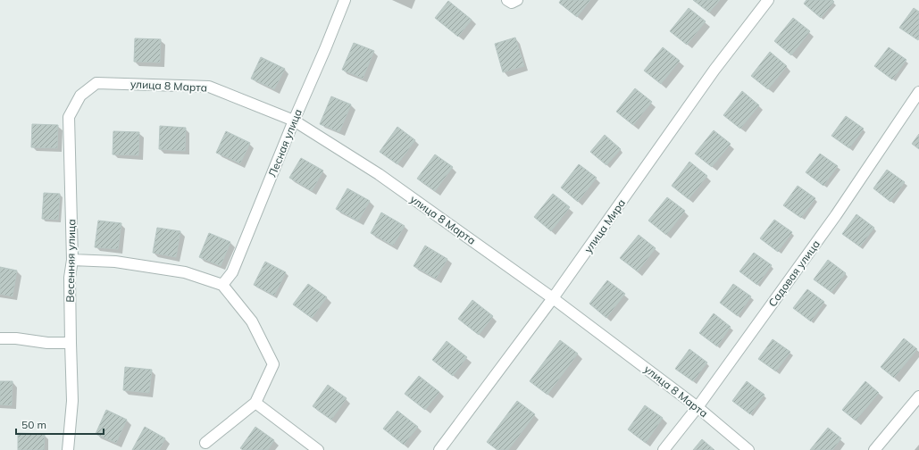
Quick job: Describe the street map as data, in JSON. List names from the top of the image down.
{
  "streets": {
    "street": [
      "улица 8 Марта",
      "Лесная улица",
      "улица Мира",
      "Весенняя улица",
      "Садовая улица"
    ]
  },
  "crossings": [
    ["улица 8 Марта", "Лесная улица"],
    ["улица 8 Марта", "улица Мира"],
    ["улица 8 Марта", "Весенняя улица"],
    ["улица 8 Марта", "Садовая улица"]
  ],
  "scale_bar": "50 m"
}
